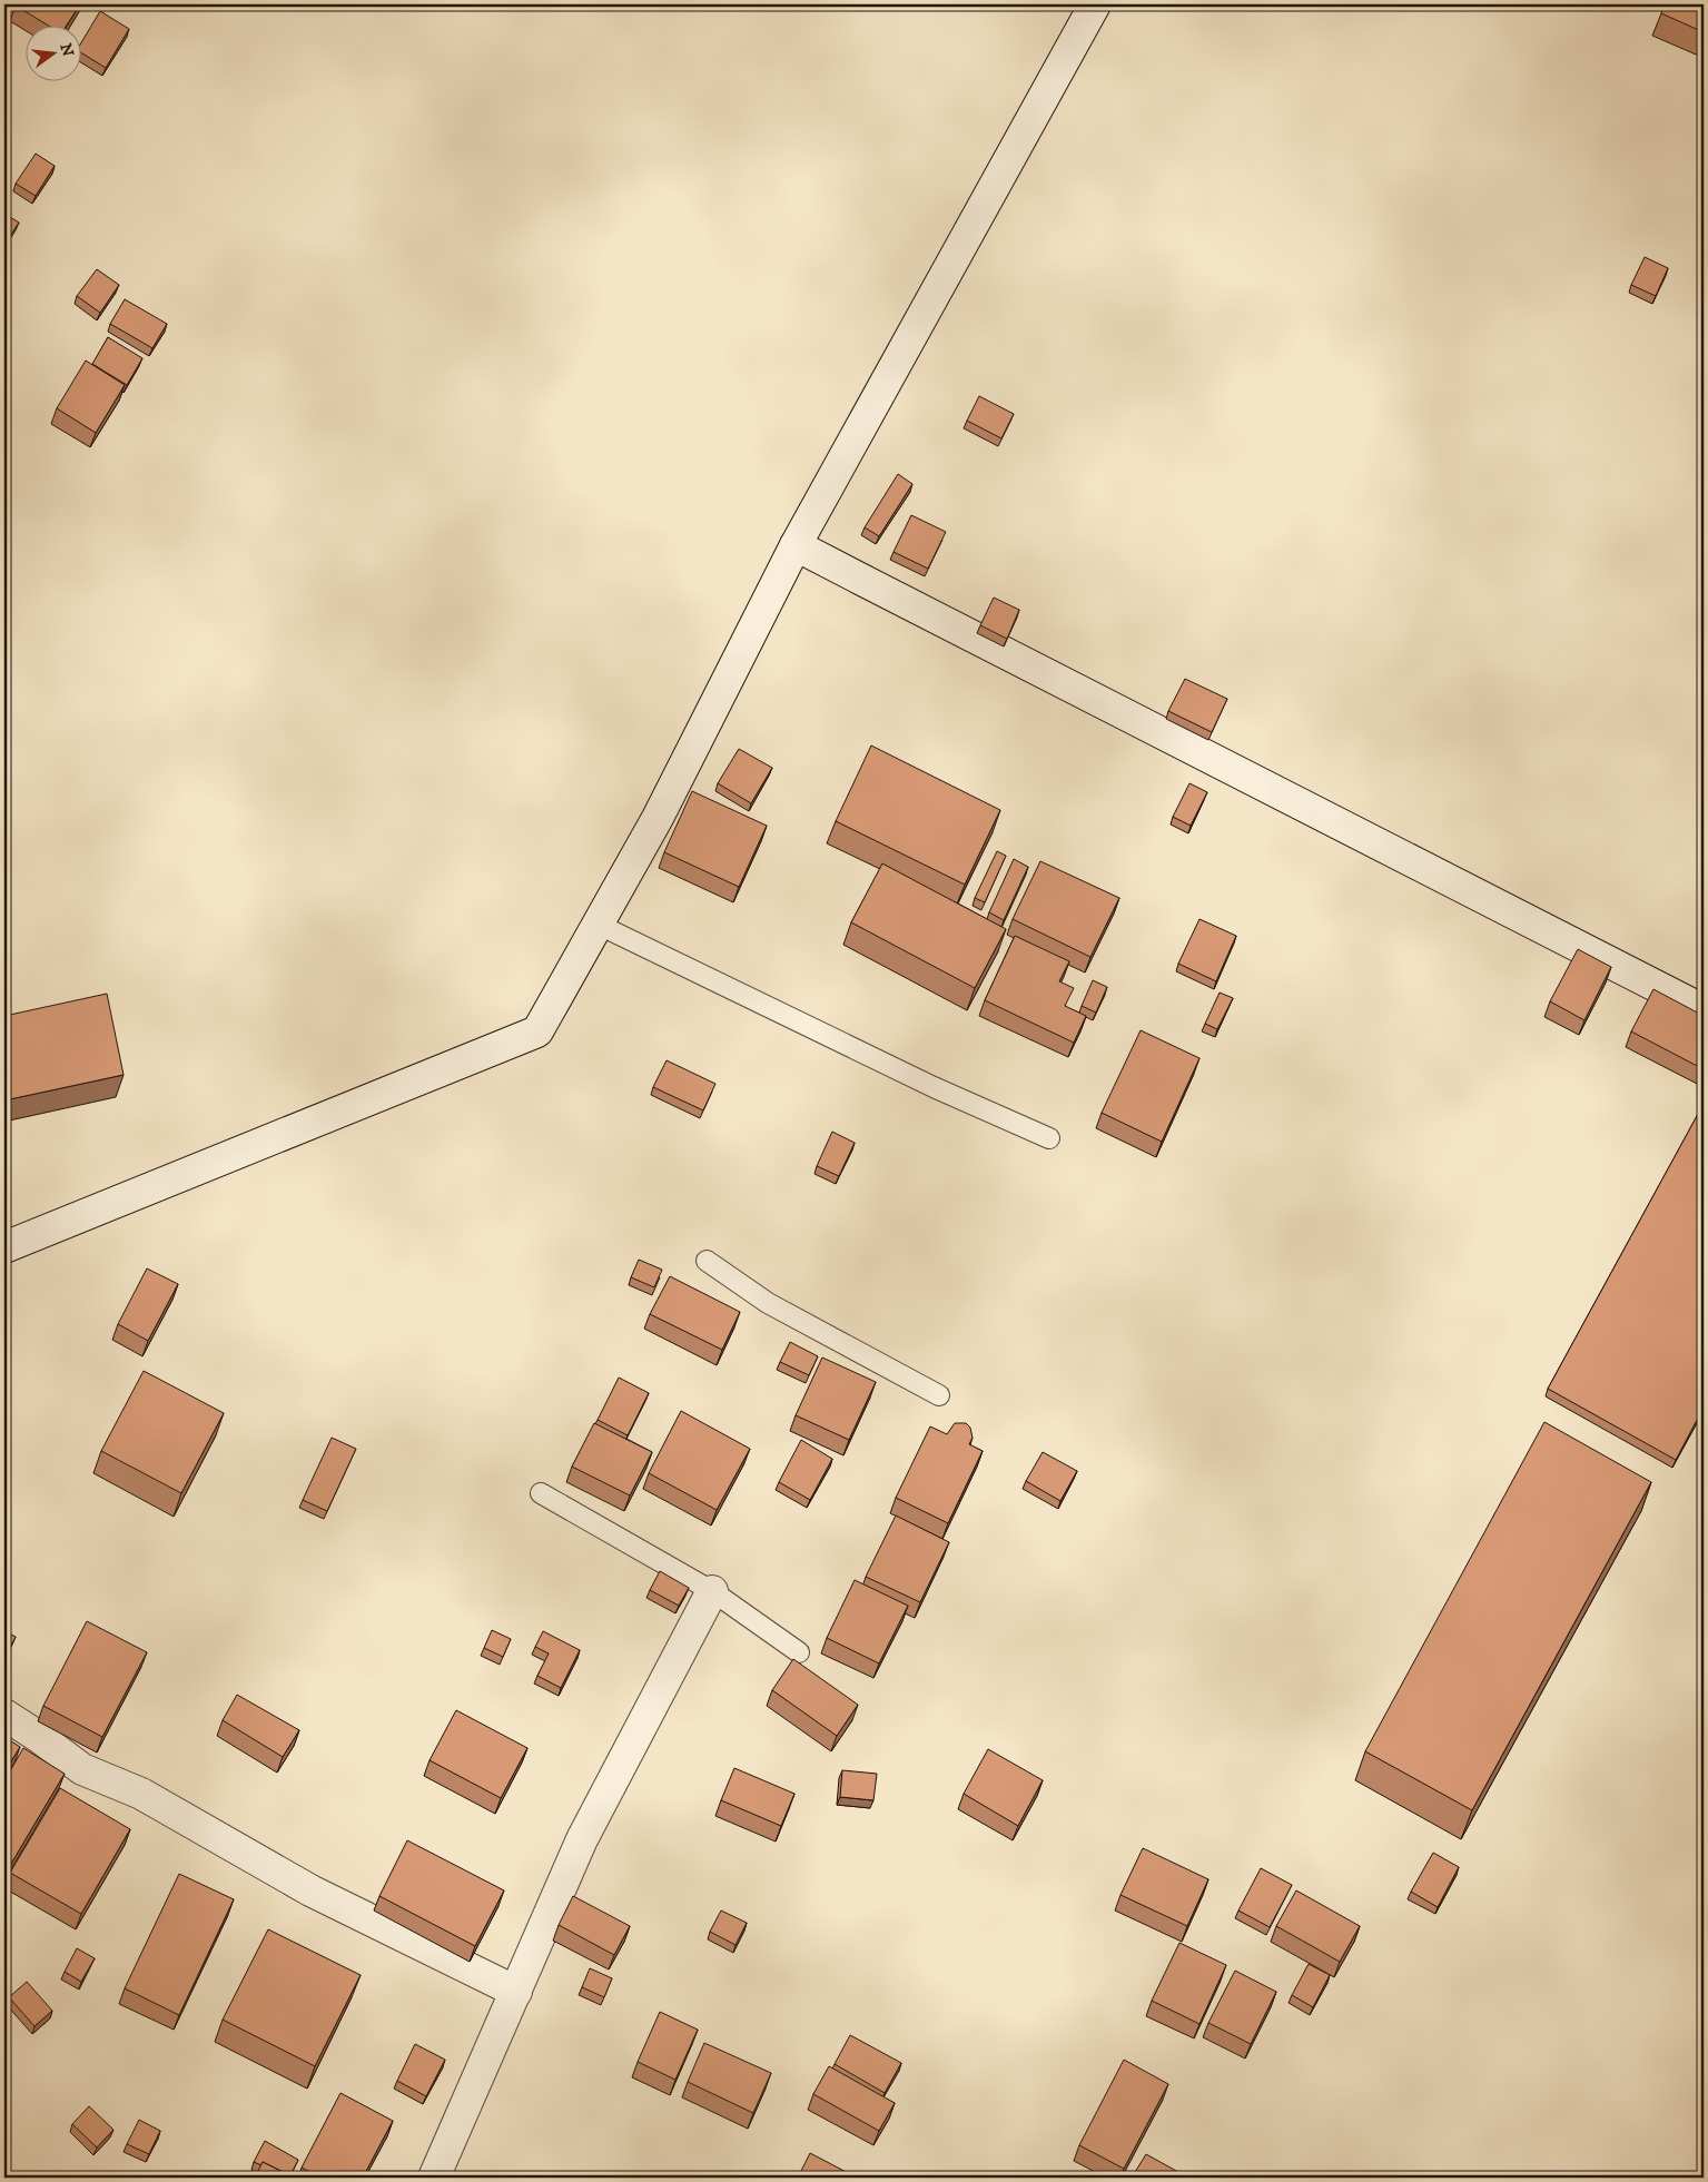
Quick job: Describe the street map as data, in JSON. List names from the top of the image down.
{
  "north": "right"
}
